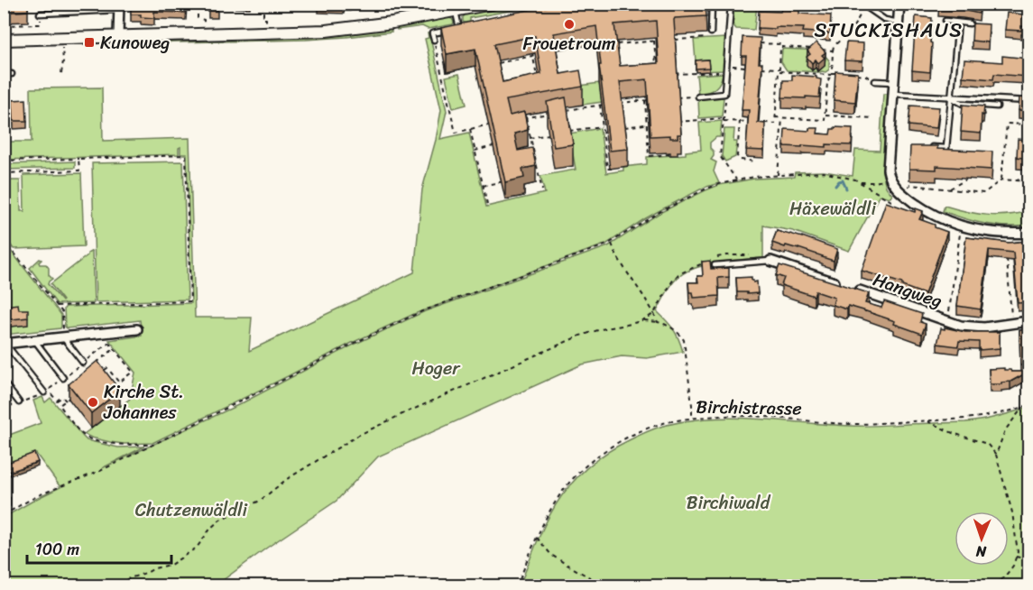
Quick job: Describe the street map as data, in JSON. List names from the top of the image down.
{
  "streets": {
    "street": ["Hangweg"],
    "path": ["Birchistrasse"]
  },
  "districts": ["STUCKISHAUS"],
  "parks": [
    "Häxewäldli",
    "Hoger",
    "Birchiwald",
    "Chutzenwäldli"
  ],
  "places": {
    "other": ["Frouetroum", "Kirche St. Johannes"],
    "transit": ["Kunoweg"]
  },
  "scale_bar": "100 m",
  "north": "bottom"
}
